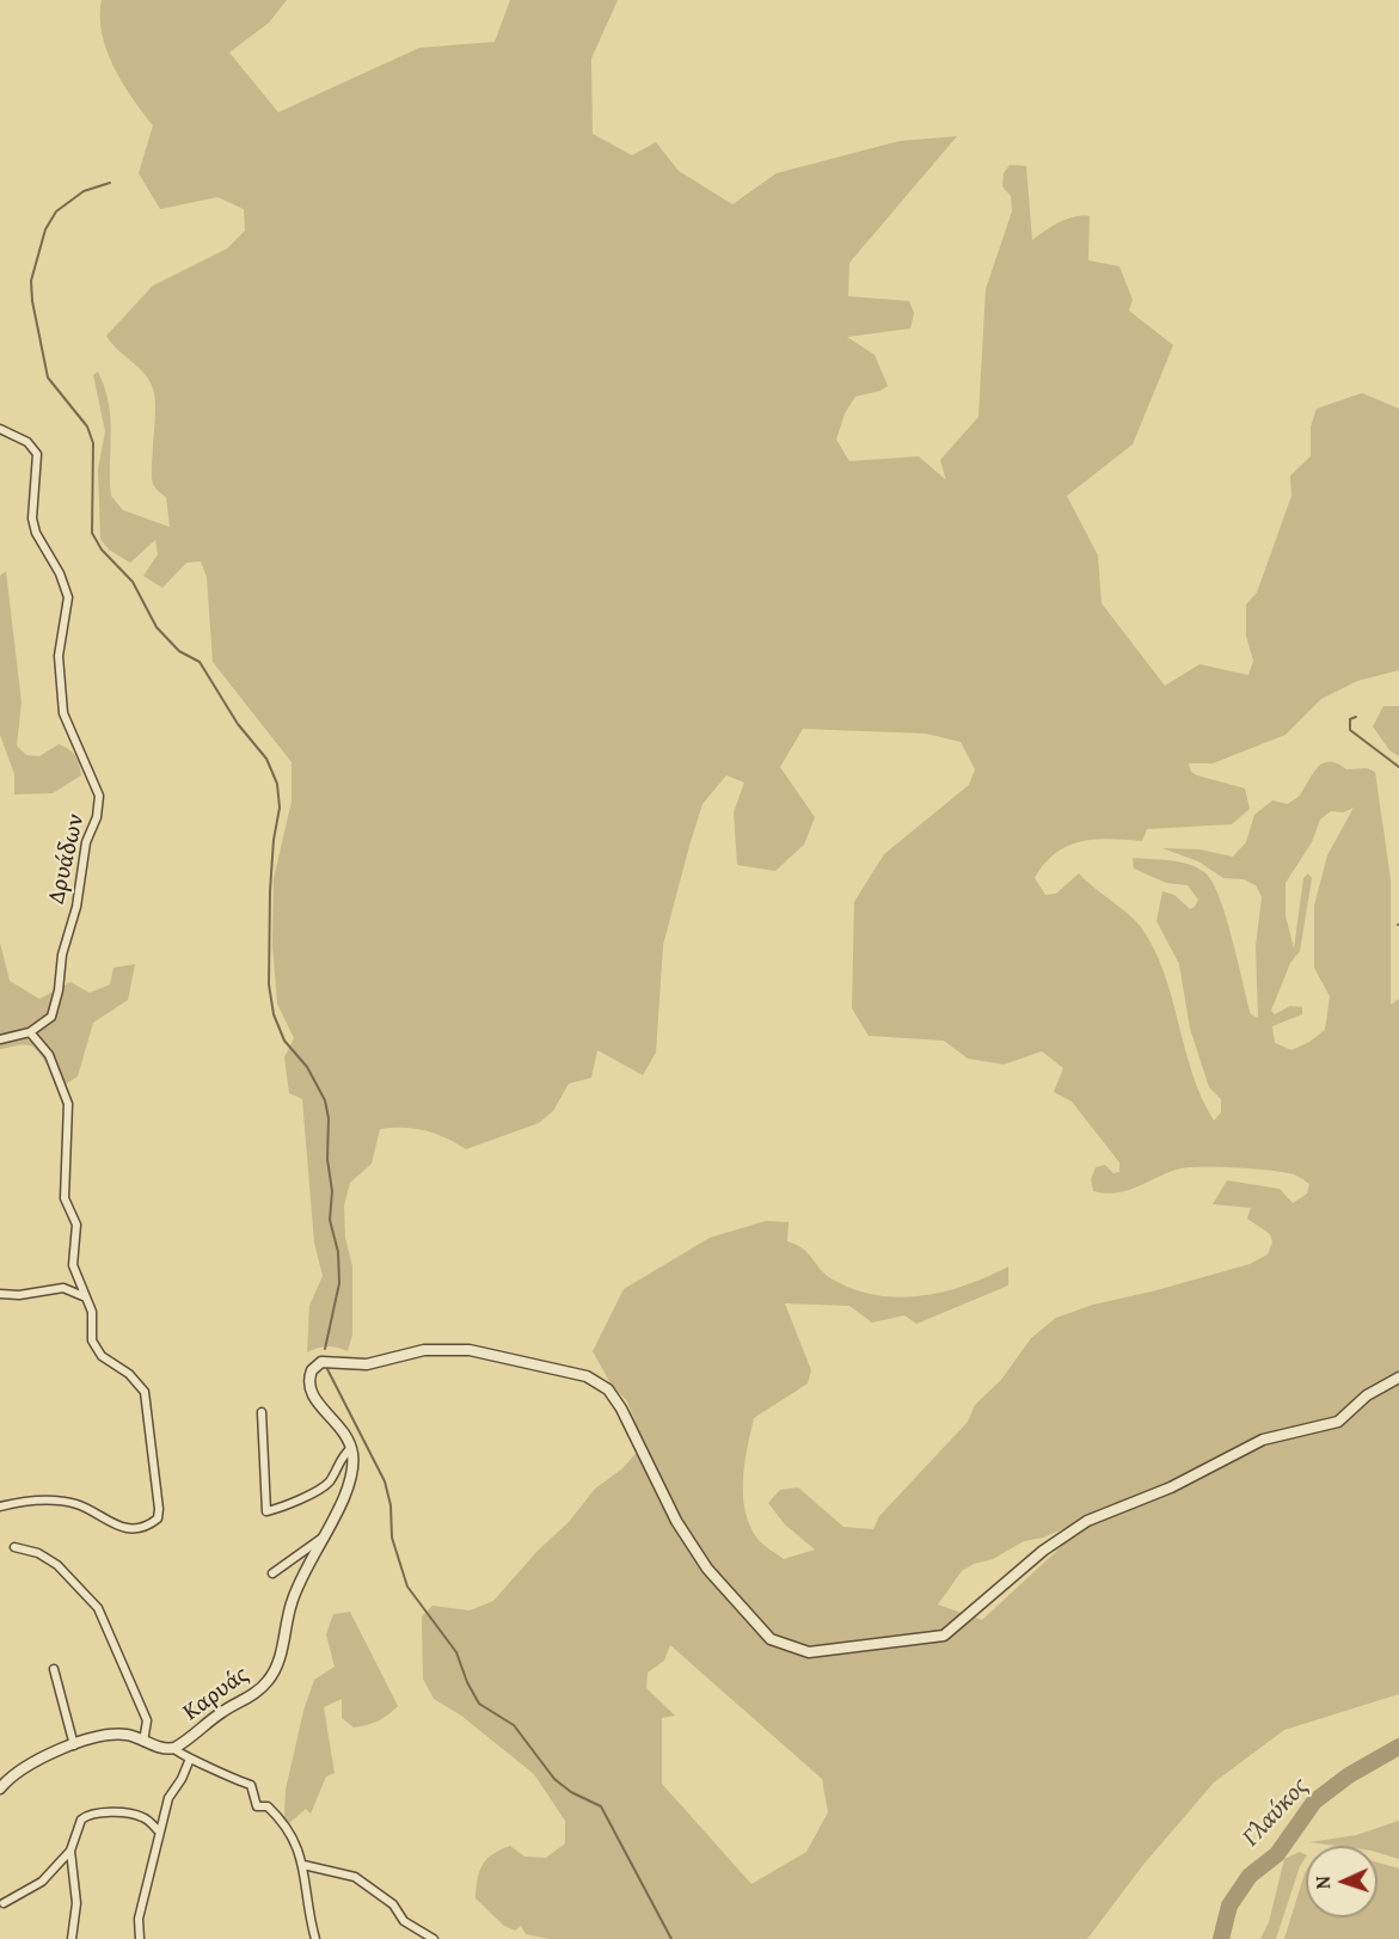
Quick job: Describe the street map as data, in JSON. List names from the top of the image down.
{
  "streets": {
    "street": ["Δρυάδων", "Καρυάς"]
  },
  "water": ["Γλαύκος"],
  "north": "left"
}
